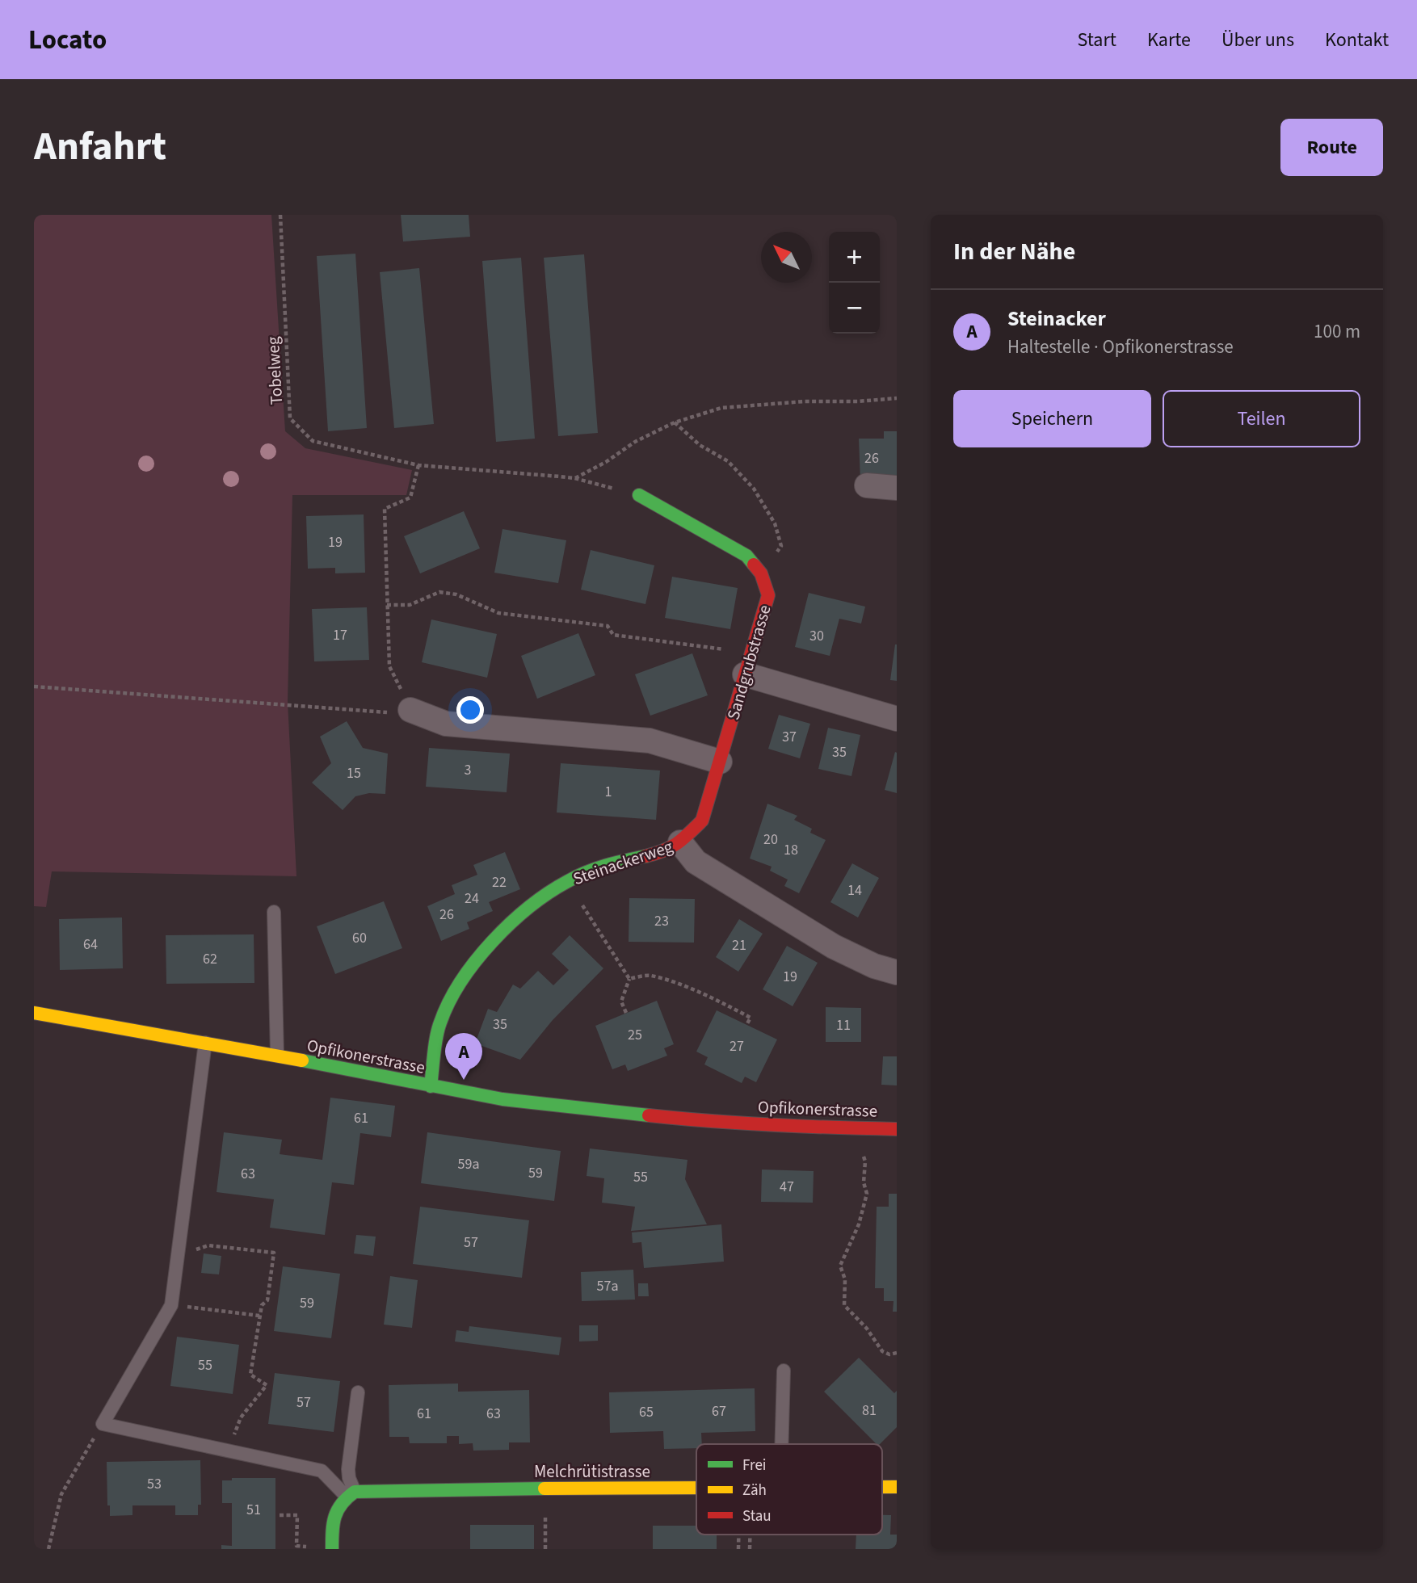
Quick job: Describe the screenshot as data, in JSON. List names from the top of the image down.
{
  "streets": {
    "street": [
      "Sandgrubstrasse",
      "Steinackerweg",
      "Opfikonerstrasse",
      "Melchrütistrasse"
    ],
    "path": ["Tobelweg"]
  },
  "crossings": [
    ["Sandgrubstrasse", "Steinackerweg"],
    ["Steinackerweg", "Opfikonerstrasse"]
  ],
  "house_numbers": [
    "26",
    "19",
    "17",
    "30",
    "37",
    "35",
    "3",
    "15",
    "1",
    "20",
    "18",
    "22",
    "14",
    "24",
    "26",
    "23",
    "60",
    "64",
    "21",
    "62",
    "19",
    "35",
    "11",
    "25",
    "27",
    "61",
    "59a",
    "59",
    "63",
    "55",
    "47",
    "57",
    "57a",
    "59",
    "55",
    "57",
    "81",
    "67",
    "65",
    "61",
    "63",
    "53",
    "51"
  ],
  "legend": ["Frei", "Zäh", "Stau"],
  "north": "top left",
  "page": {
    "header": "Locato",
    "nav": [
      "Start",
      "Karte",
      "Über uns",
      "Kontakt"
    ],
    "title": "Anfahrt",
    "buttons": [
      "Route",
      ["Speichern", "Teilen"]
    ],
    "heading": "In der Nähe",
    "map_buttons": ["+", "−"],
    "list": [
      {
        "mark": "A",
        "name": "Steinacker",
        "note": "Haltestelle · Opfikonerstrasse",
        "value": "100 m"
      }
    ],
    "pins": "A"
  }
}
